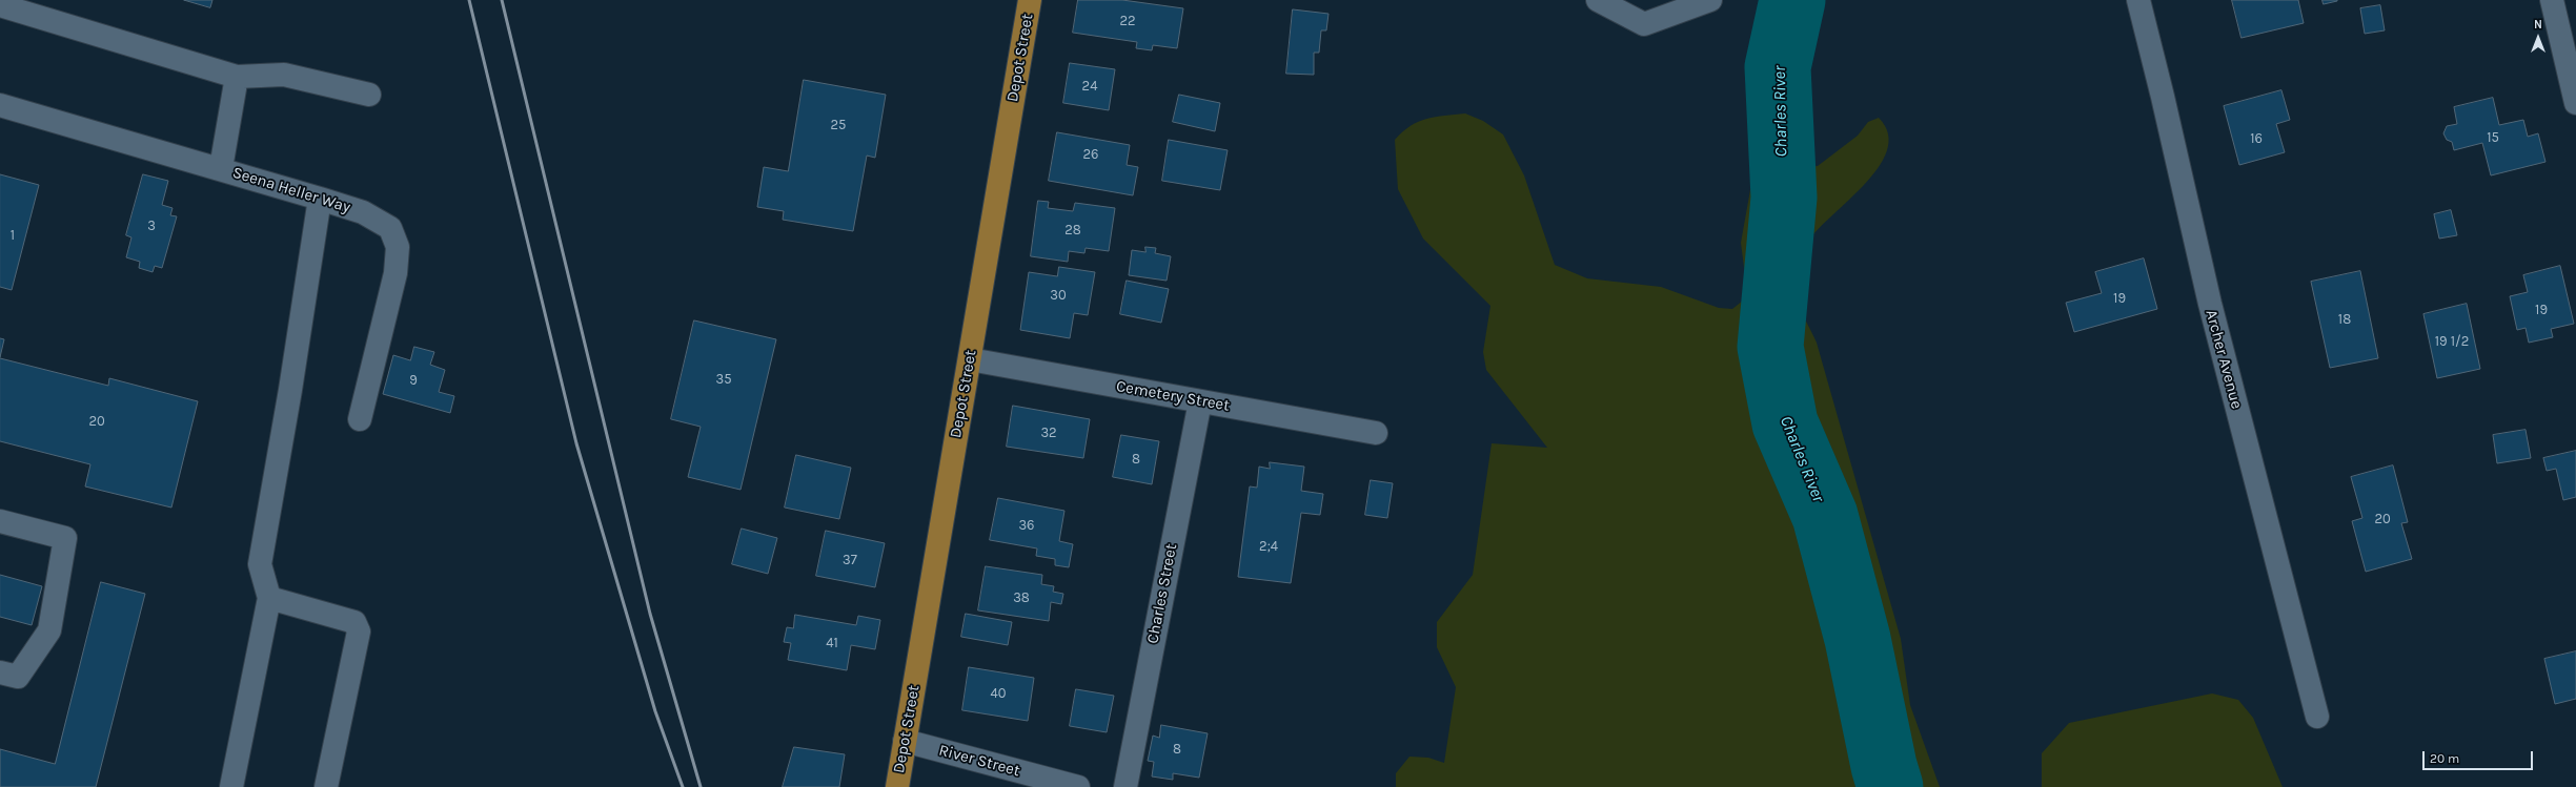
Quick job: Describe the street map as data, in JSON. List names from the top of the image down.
{
  "streets": {
    "main road": ["Depot Street"],
    "street": [
      "Seena Heller Way",
      "Archer Avenue",
      "Cemetery Street",
      "Charles Street",
      "River Street"
    ]
  },
  "crossings": [
    ["Depot Street", "Cemetery Street"],
    ["Depot Street", "River Street"],
    ["Cemetery Street", "Charles Street"]
  ],
  "water": ["Charles River"],
  "house_numbers": [
    "22",
    "24",
    "25",
    "15",
    "16",
    "26",
    "3",
    "28",
    "1",
    "30",
    "19",
    "19",
    "18",
    "19 1/2",
    "35",
    "9",
    "20",
    "32",
    "8",
    "20",
    "36",
    "2;4",
    "37",
    "38",
    "41",
    "40",
    "8"
  ],
  "scale_bar": "20 m",
  "north": "top"
}
